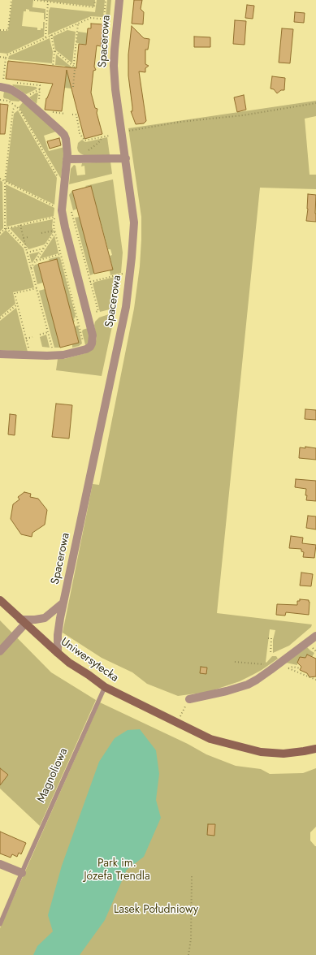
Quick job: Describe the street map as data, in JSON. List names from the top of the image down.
{
  "streets": {
    "main road": ["Uniwersytecka"],
    "street": ["Spacerowa"],
    "lane": ["Magnoliowa"]
  },
  "crossings": [
    ["Spacerowa", "Uniwersytecka"],
    ["Uniwersytecka", "Magnoliowa"]
  ],
  "parks": ["Park im. Józefa Trendla", "Lasek Południowy"]
}
